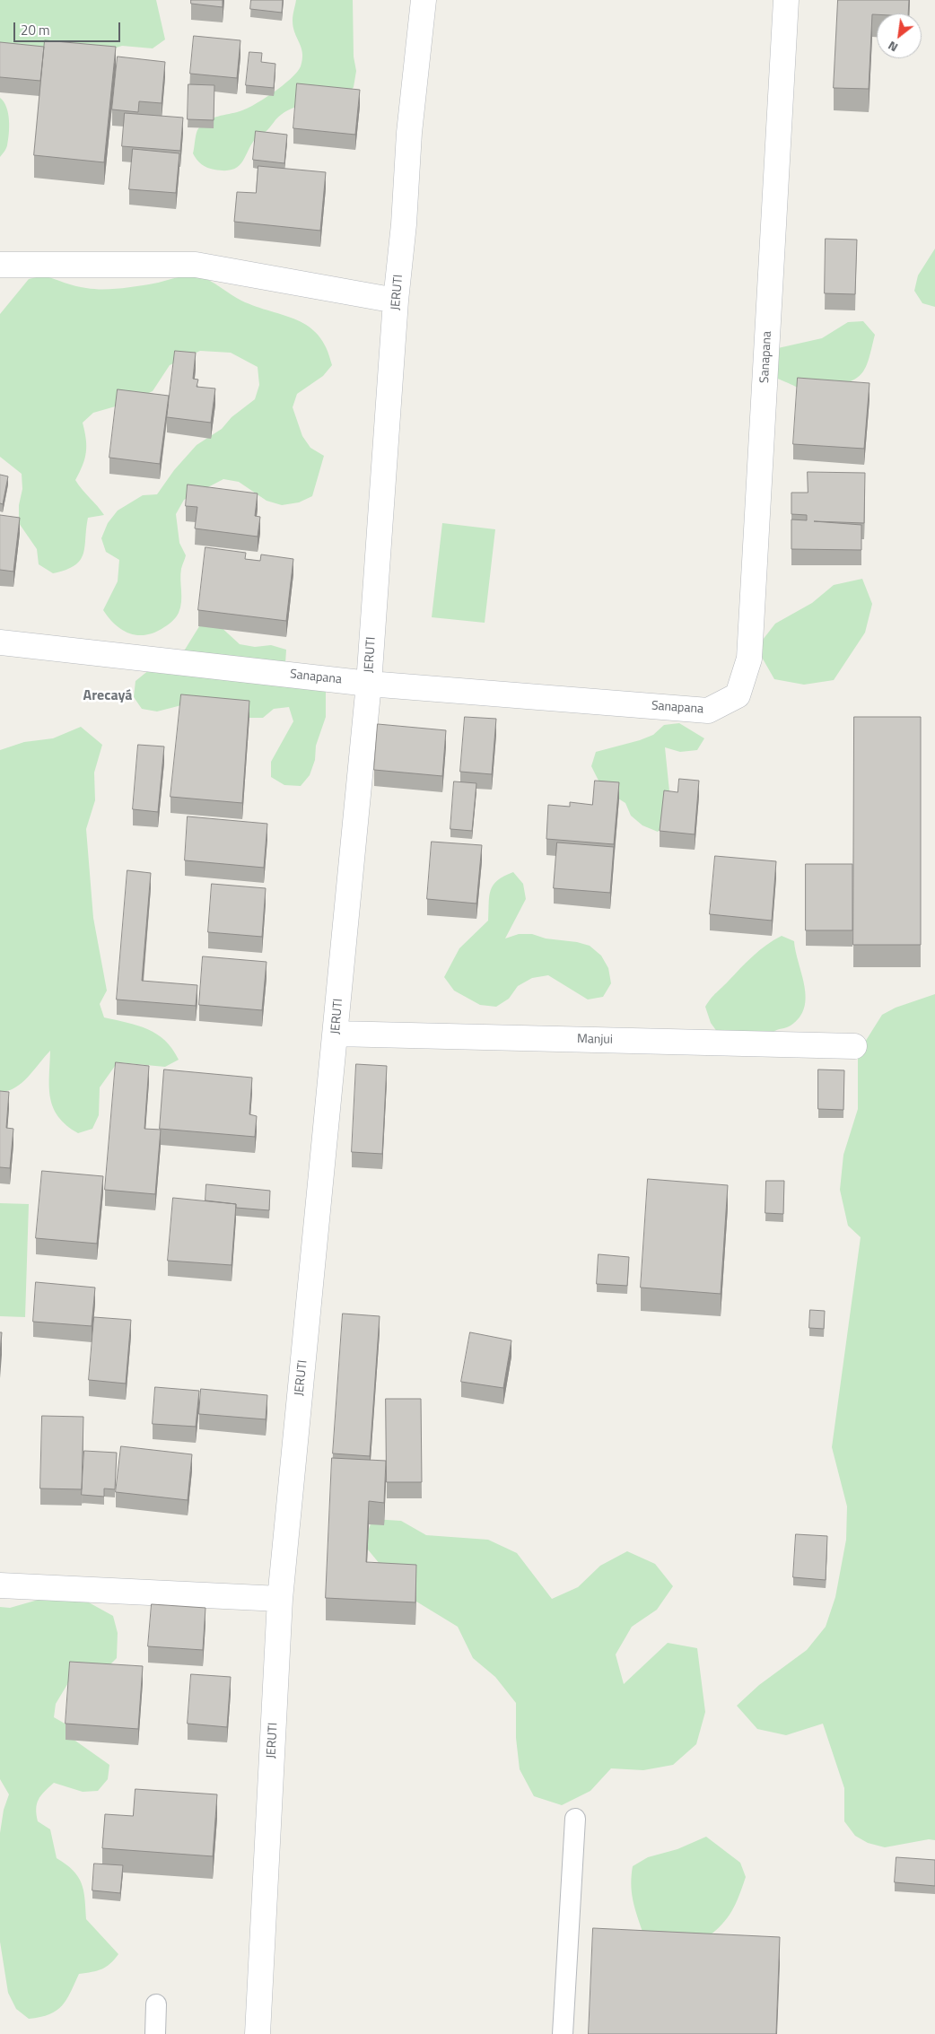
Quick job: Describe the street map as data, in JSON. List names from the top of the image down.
{
  "streets": {
    "street": ["JERUTI", "Sanapana", "Manjui"]
  },
  "crossings": [
    ["JERUTI", "Sanapana"],
    ["JERUTI", "Manjui"]
  ],
  "districts": ["Arecayá"],
  "scale_bar": "20 m",
  "north": "bottom left"
}
